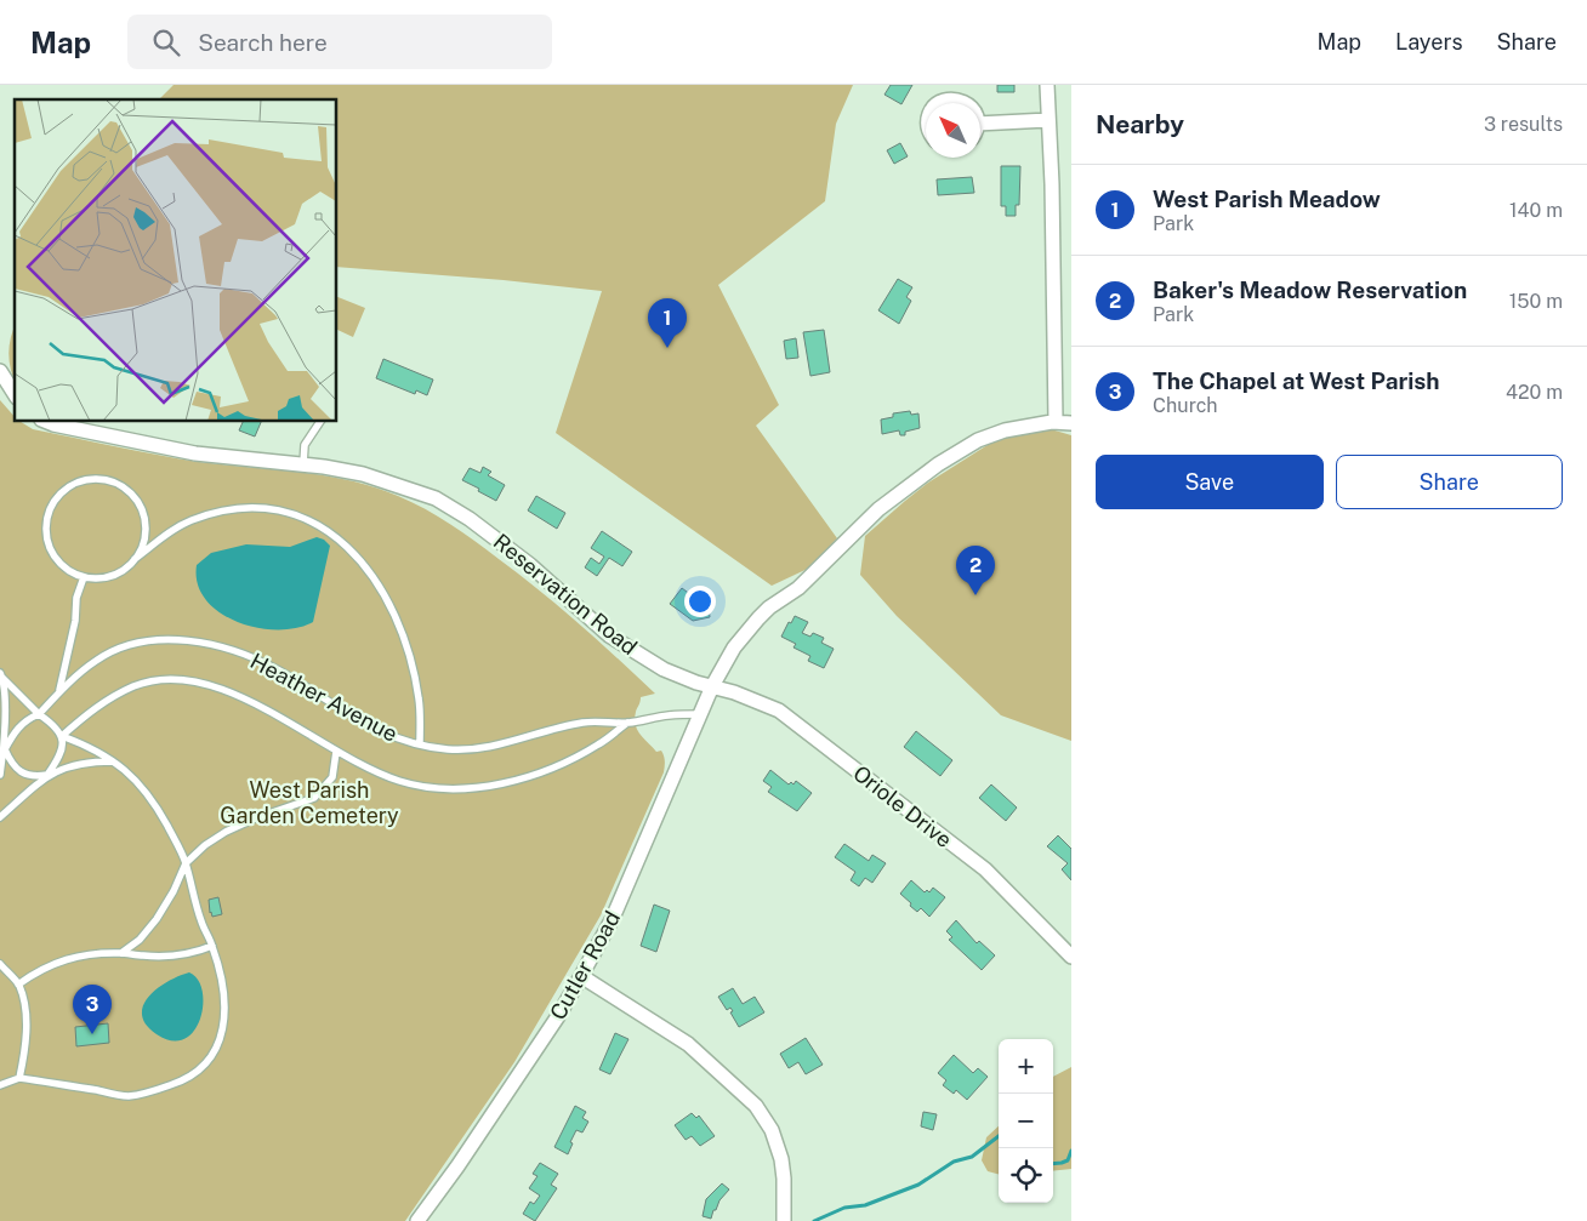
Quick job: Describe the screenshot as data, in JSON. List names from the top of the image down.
{
  "streets": {
    "street": ["Reservation Road", "Oriole Drive", "Cutler Road"],
    "lane": ["Heather Avenue"]
  },
  "crossings": [
    ["Reservation Road", "Oriole Drive"],
    ["Reservation Road", "Cutler Road"],
    ["Oriole Drive", "Cutler Road"]
  ],
  "parks": ["West Parish Garden Cemetery"],
  "north": "top left",
  "page": {
    "header": "Map",
    "search": "Search here",
    "nav": ["Map", "Layers", "Share"],
    "heading": ["Nearby", "3 results"],
    "list": [
      {
        "mark": "1",
        "name": "West Parish Meadow",
        "note": "Park",
        "value": "140 m"
      },
      {
        "mark": "2",
        "name": "Baker's Meadow Reservation",
        "note": "Park",
        "value": "150 m"
      },
      {
        "mark": "3",
        "name": "The Chapel at West Parish",
        "note": "Church",
        "value": "420 m"
      }
    ],
    "pins": ["1", "2", "3"],
    "buttons": ["Save", "Share"],
    "map_buttons": ["+", "−"]
  }
}
